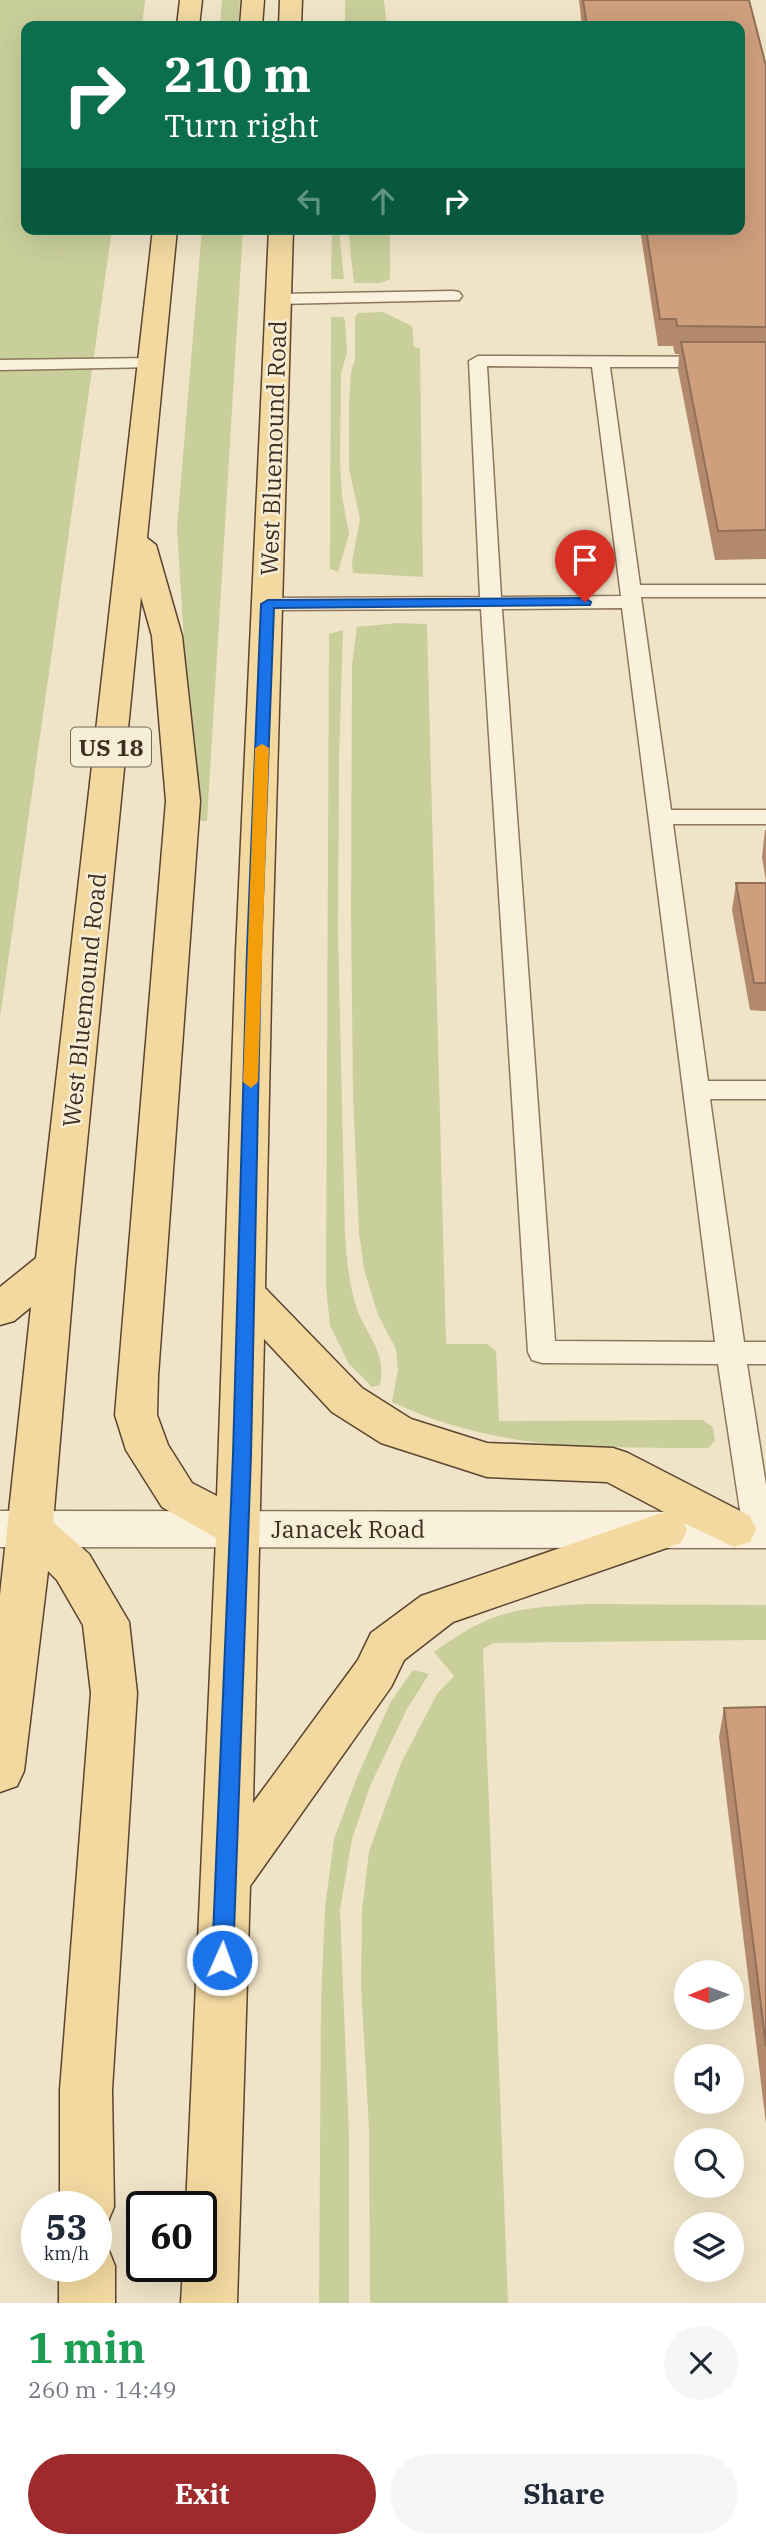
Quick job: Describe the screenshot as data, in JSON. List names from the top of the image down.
{
  "streets": {
    "main road": ["West Bluemound Road", "US 18"],
    "street": ["Janacek Road"]
  },
  "crossings": [
    ["West Bluemound Road", "Janacek Road"]
  ],
  "north": "left",
  "page": {
    "turn": ["210 m", "Turn right"],
    "speed": "53 km/h",
    "limit": "60",
    "heading": ["1 min", "260 m · 14:49"],
    "buttons": ["Exit", "Share"]
  }
}
